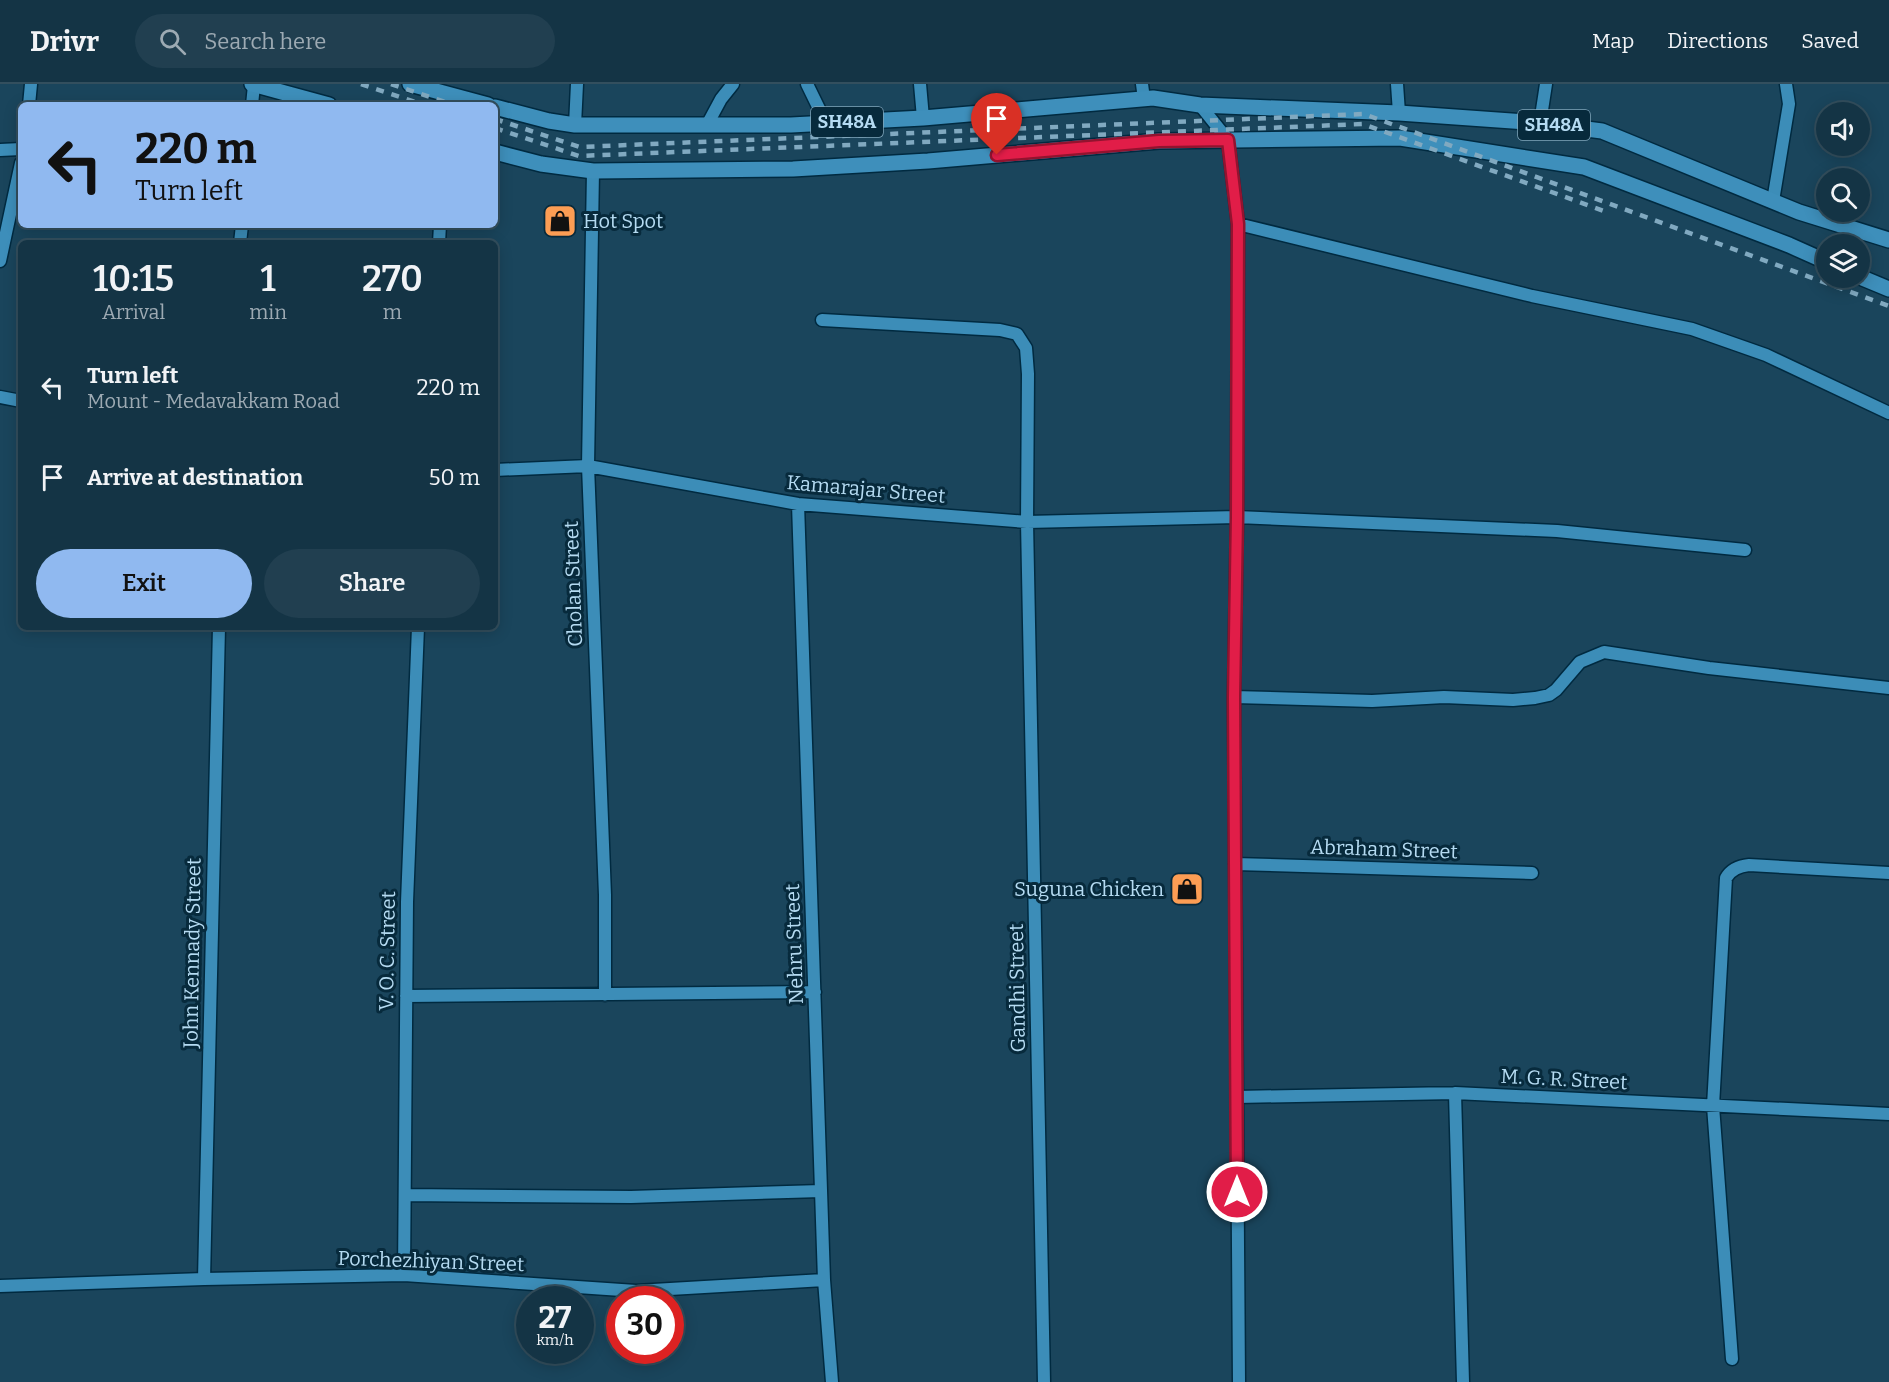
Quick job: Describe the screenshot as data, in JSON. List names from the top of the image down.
{
  "streets": {
    "main road": ["SH48A"],
    "street": [
      "Kamarajar Street",
      "Cholan Street",
      "Abraham Street",
      "Nehru Street",
      "V. O. C. Street",
      "John Kennady Street",
      "Gandhi Street",
      "M. G. R. Street",
      "Porchezhiyan Street"
    ]
  },
  "crossings": [
    ["SH48A", "Cholan Street"],
    ["Kamarajar Street", "Cholan Street"],
    ["Kamarajar Street", "Nehru Street"],
    ["Kamarajar Street", "Gandhi Street"],
    ["Nehru Street", "Porchezhiyan Street"],
    ["V. O. C. Street", "Porchezhiyan Street"],
    ["John Kennady Street", "Porchezhiyan Street"]
  ],
  "places": {
    "shop": ["Hot Spot", "Suguna Chicken"]
  },
  "page": {
    "header": "Drivr",
    "search": "Search here",
    "nav": ["Map", "Directions", "Saved"],
    "turn": ["220 m", "Turn left"],
    "eta": [
      "10:15",
      "Arrival",
      "1",
      "min",
      "270",
      "m"
    ],
    "list": [
      {
        "name": "Turn left",
        "note": "Mount - Medavakkam Road",
        "value": "220 m"
      },
      {
        "name": "Arrive at destination",
        "value": "50 m"
      }
    ],
    "buttons": ["Exit", "Share"],
    "speed": "27 km/h",
    "limit": "30"
  }
}
